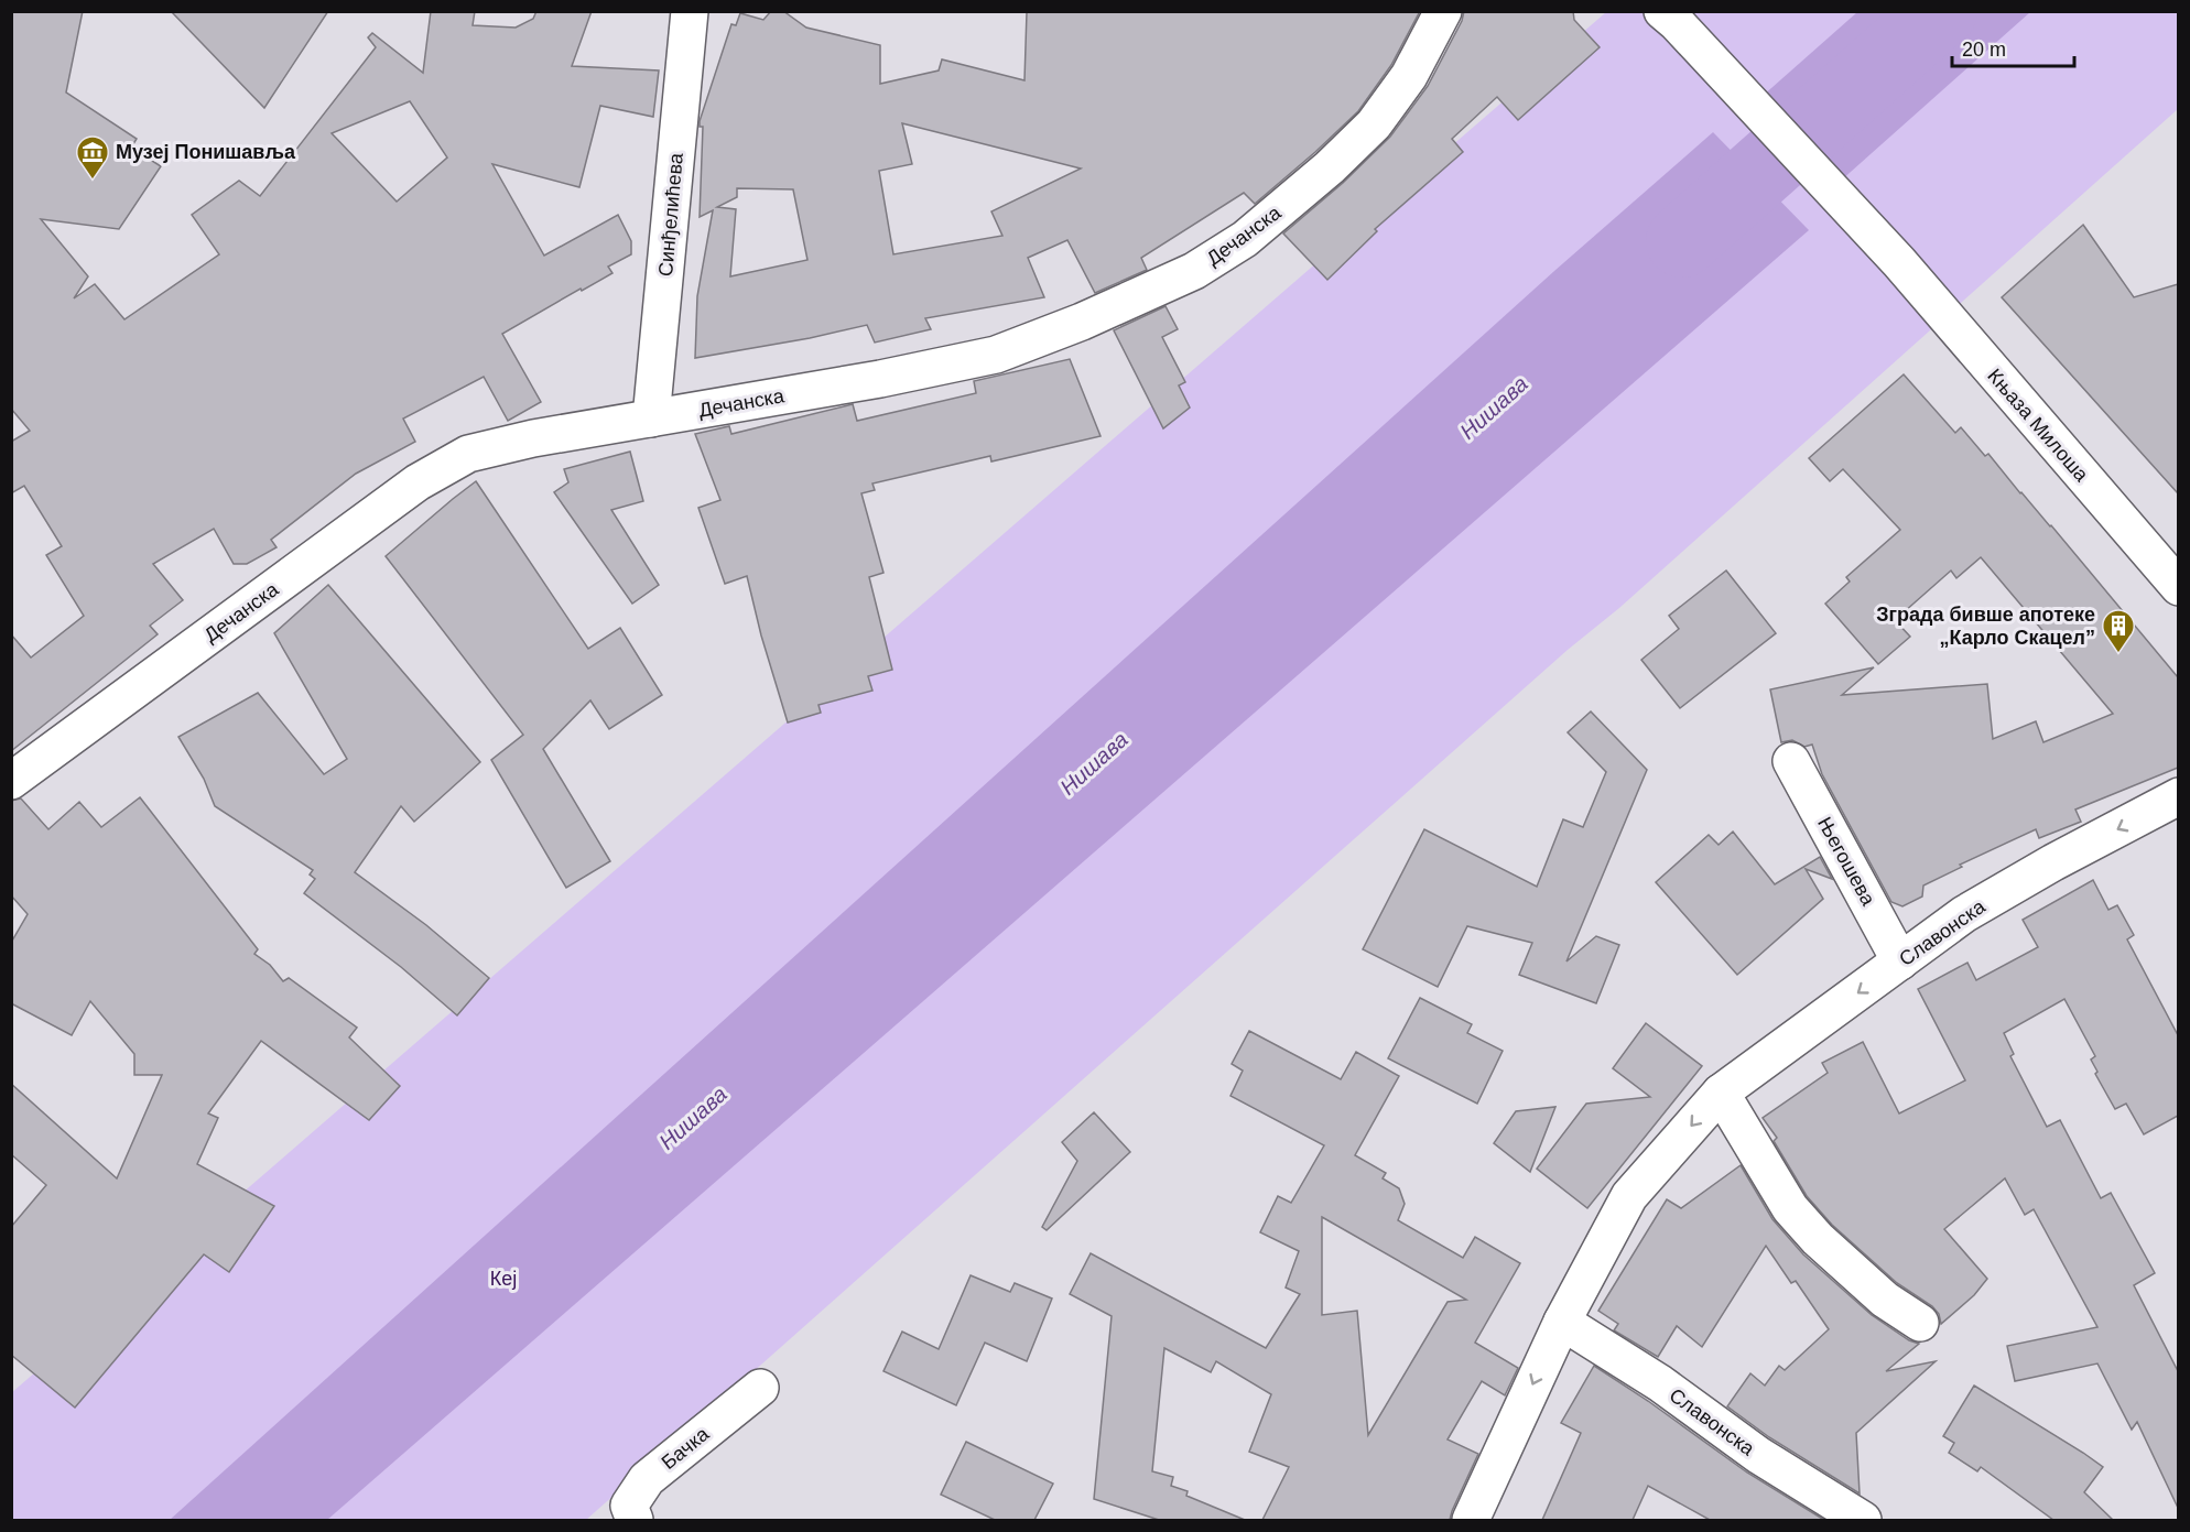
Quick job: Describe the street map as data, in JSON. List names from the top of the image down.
{
  "streets": {
    "street": [
      "Синђелићева",
      "Дечанска",
      "Књаза Милоша",
      "Његошева",
      "Славонска",
      "Бачка"
    ]
  },
  "crossings": [
    ["Синђелићева", "Дечанска"],
    ["Његошева", "Славонска"]
  ],
  "one_way": ["Славонска"],
  "water": ["Нишава"],
  "parks": ["Кеј"],
  "places": {
    "museum": ["Музеј Понишавља"],
    "building": ["Зграда бивше апотеке „Карло Скацел”"]
  },
  "scale_bar": "20 m"
}
